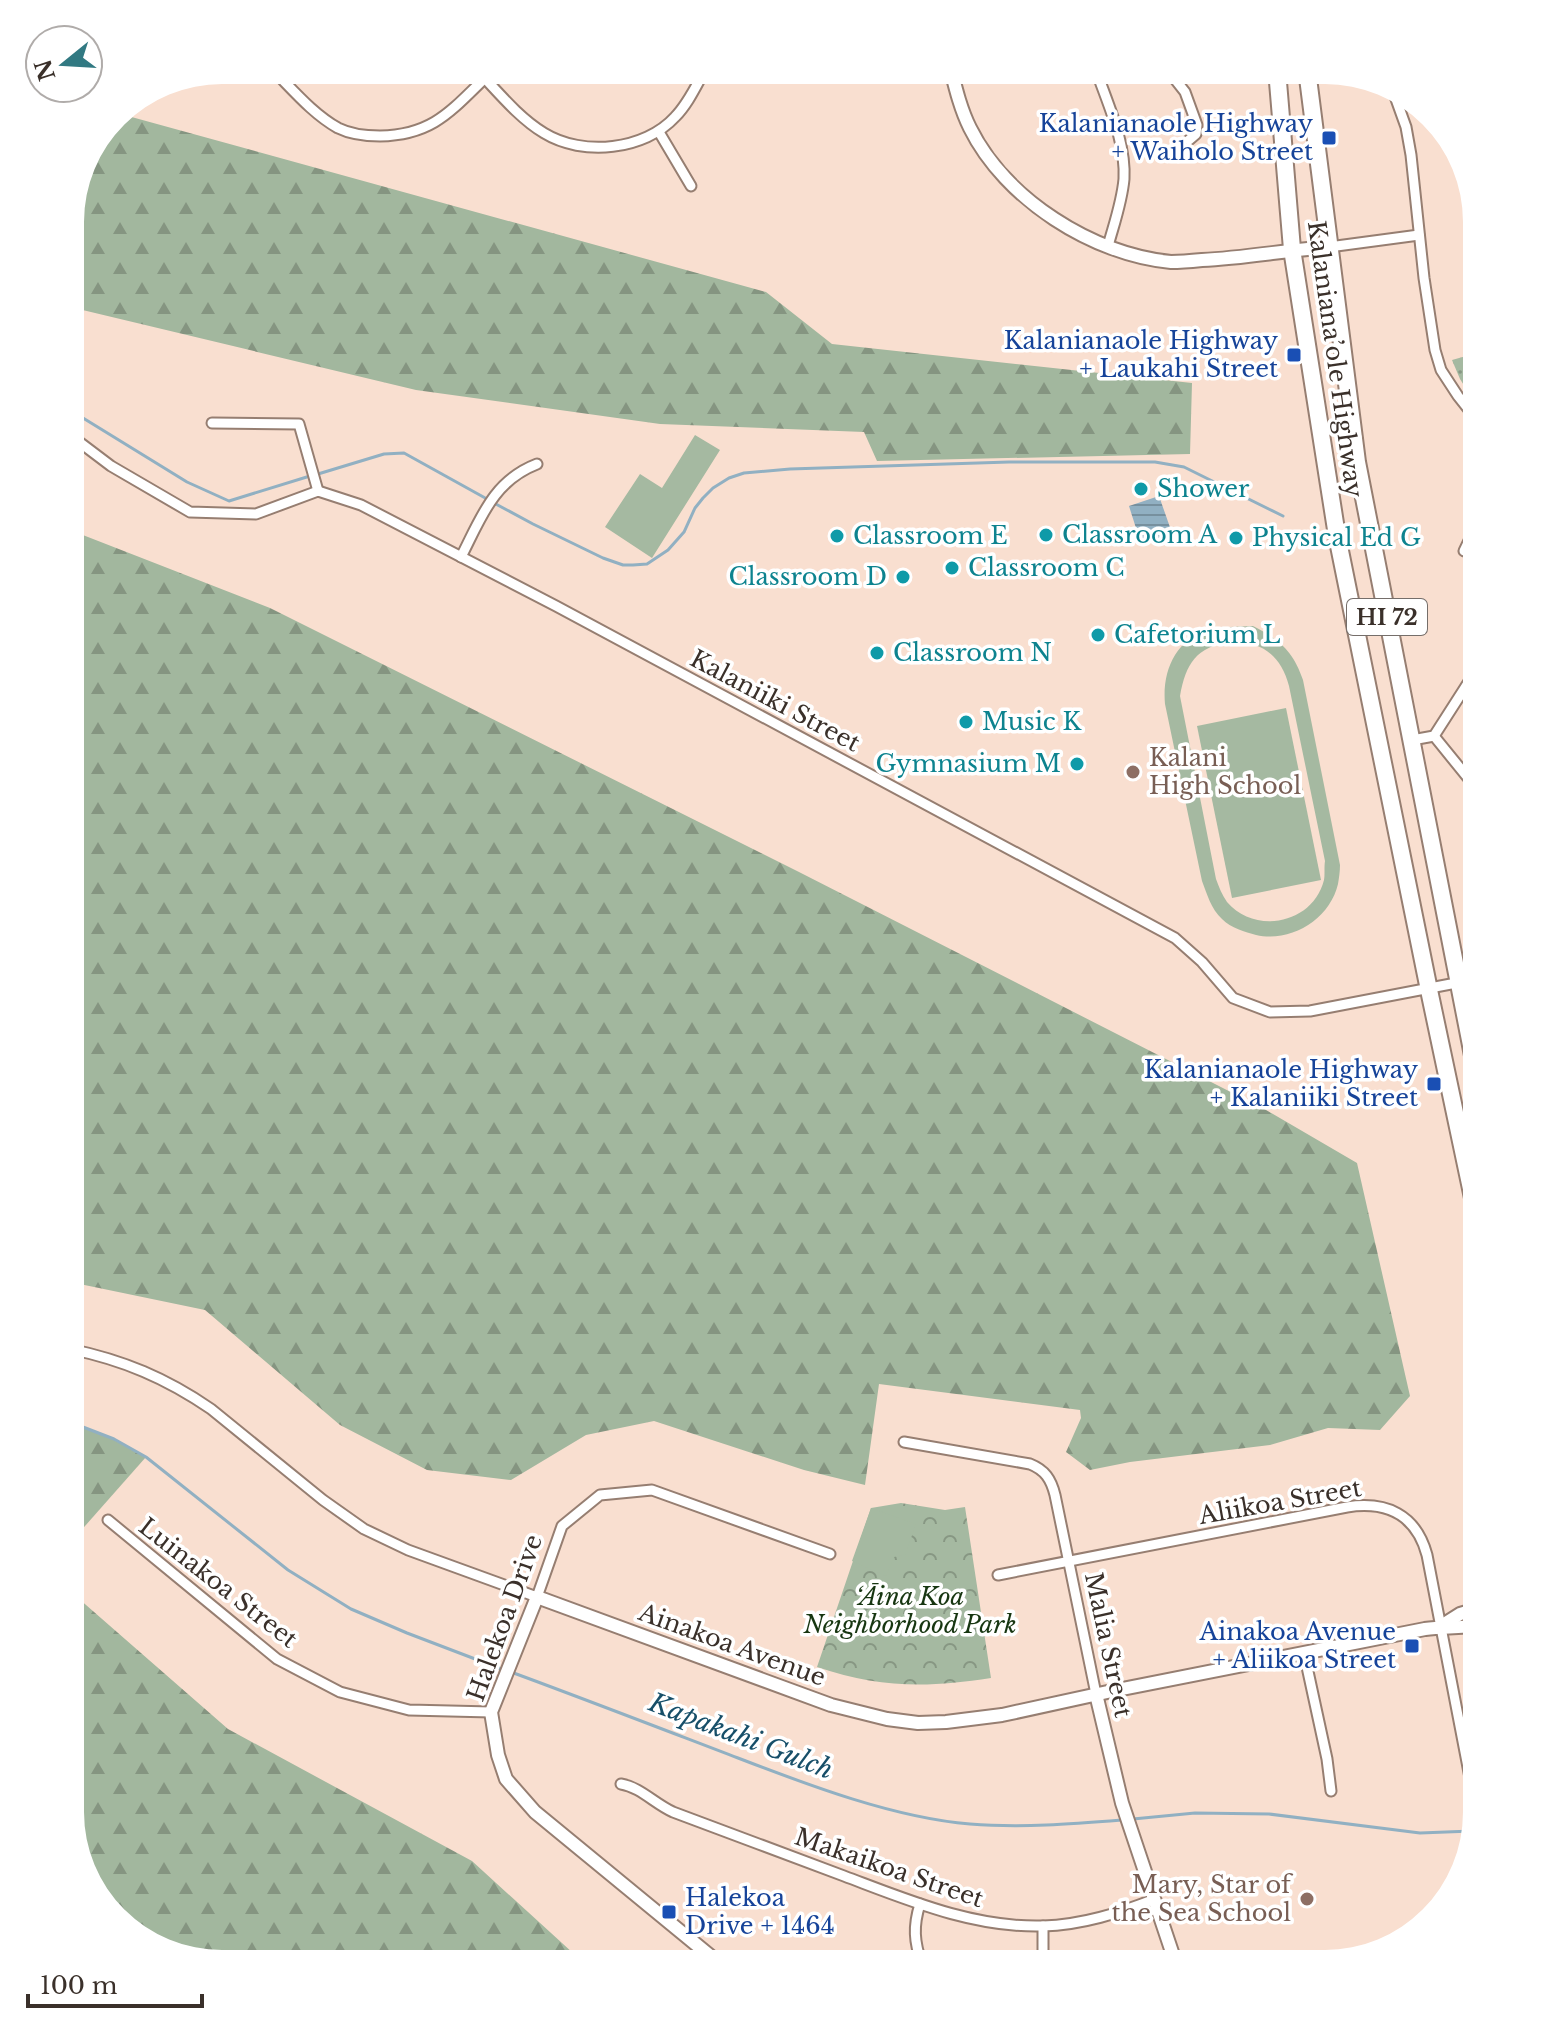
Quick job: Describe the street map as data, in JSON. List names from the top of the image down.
{
  "streets": {
    "highway": ["Kalaniana’ole Highway", "HI 72"],
    "street": [
      "Kalaniiki Street",
      "Aliikoa Street",
      "Luinakoa Street",
      "Halekoa Drive",
      "Ainakoa Avenue",
      "Malia Street",
      "Makaikoa Street"
    ]
  },
  "crossings": [
    ["Kalaniana’ole Highway", "Kalaniiki Street"],
    ["Aliikoa Street", "Ainakoa Avenue"],
    ["Aliikoa Street", "Malia Street"],
    ["Luinakoa Street", "Halekoa Drive"],
    ["Halekoa Drive", "Ainakoa Avenue"],
    ["Ainakoa Avenue", "Malia Street"],
    ["Malia Street", "Makaikoa Street"]
  ],
  "water": ["Kapakahi Gulch"],
  "parks": ["‘Āina Koa Neighborhood Park"],
  "places": {
    "transit": [
      "Kalanianaole Highway + Waiholo Street",
      "Kalanianaole Highway + Laukahi Street",
      "Kalanianaole Highway + Kalaniiki Street",
      "Ainakoa Avenue + Aliikoa Street",
      "Halekoa Drive + 1464"
    ],
    "other": [
      "Shower",
      "Classroom A",
      "Classroom E",
      "Physical Ed G",
      "Classroom C",
      "Classroom D",
      "Cafetorium L",
      "Classroom N",
      "Music K",
      "Gymnasium M",
      "Kalani High School",
      "Mary, Star of the Sea School"
    ]
  },
  "scale_bar": "100 m",
  "north": "left"
}
